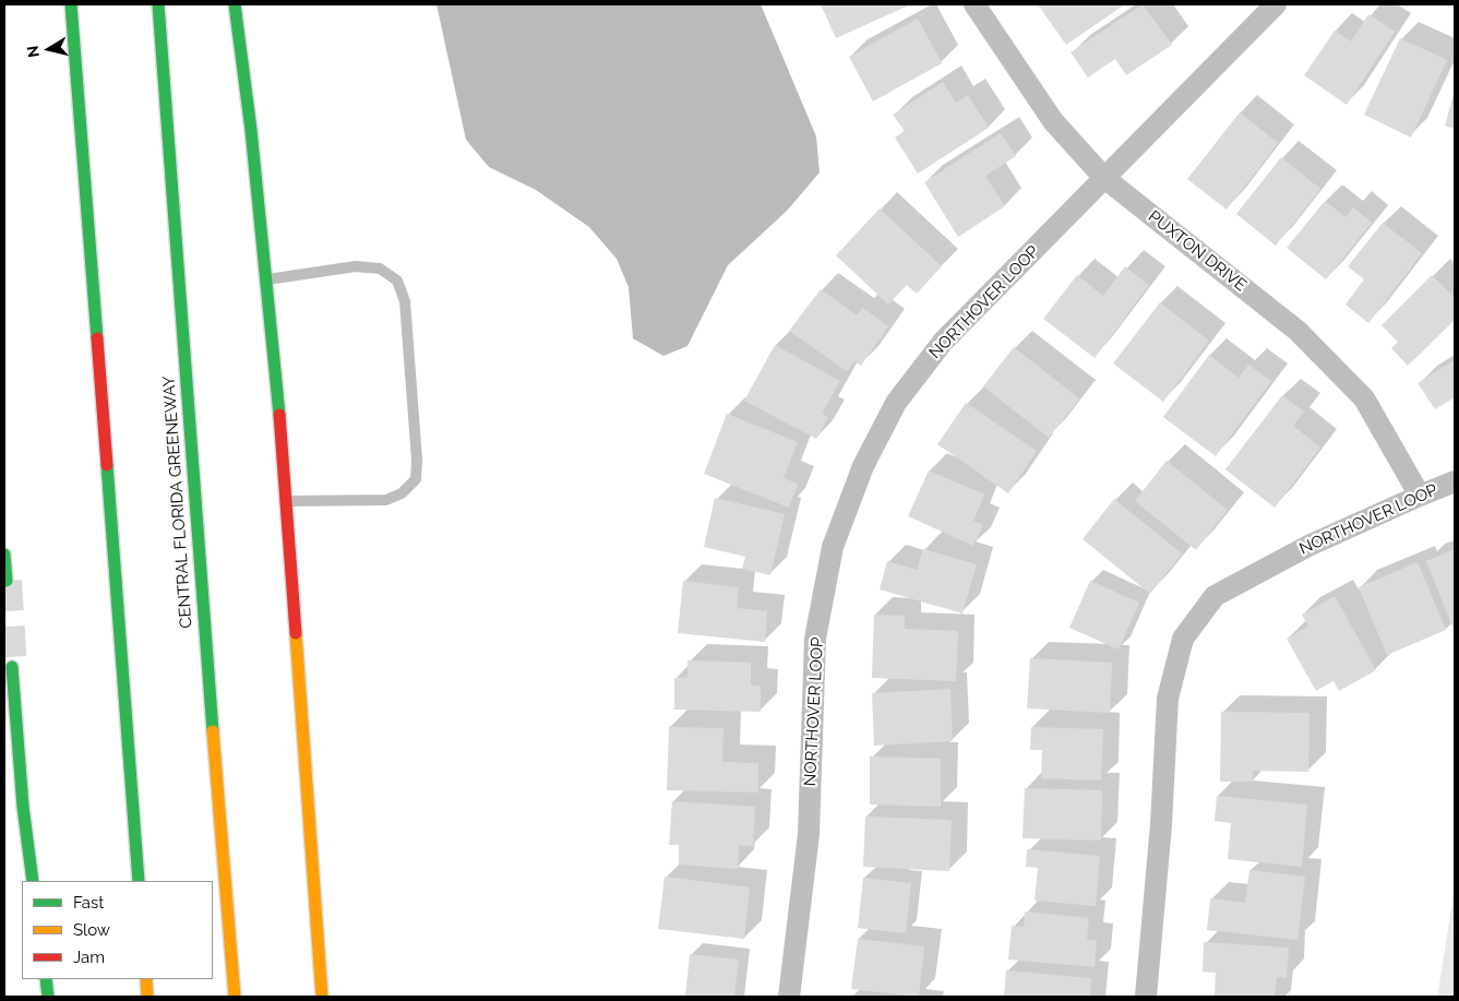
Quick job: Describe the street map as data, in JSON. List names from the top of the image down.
{
  "streets": {
    "highway": ["CENTRAL FLORIDA GREENEWAY"],
    "street": ["PUXTON DRIVE", "NORTHOVER LOOP"]
  },
  "crossings": [
    ["PUXTON DRIVE", "NORTHOVER LOOP"]
  ],
  "legend": ["Fast", "Slow", "Jam"],
  "north": "left"
}
